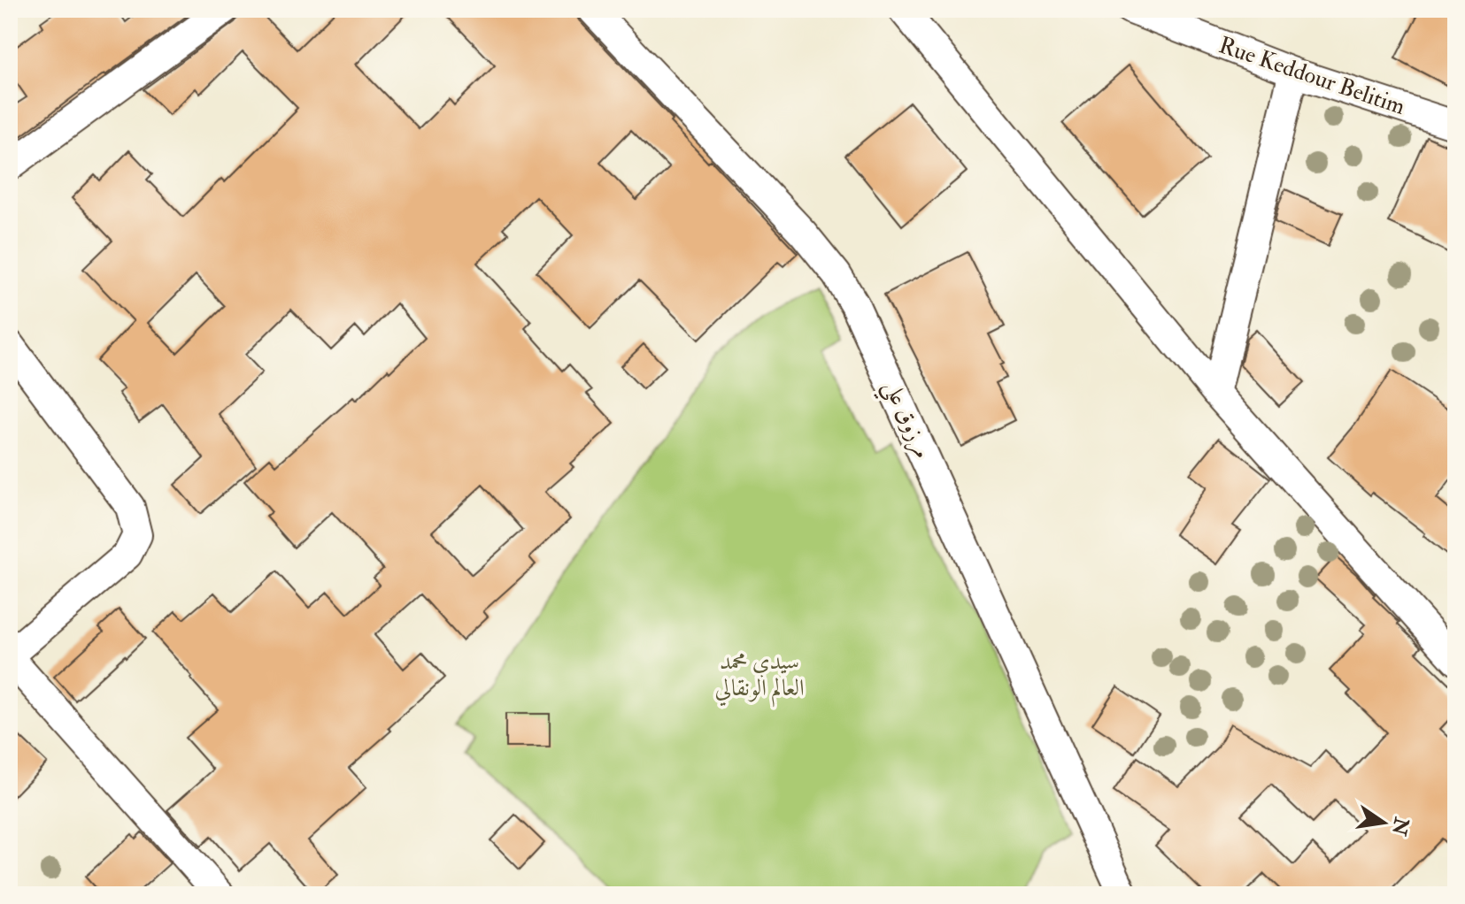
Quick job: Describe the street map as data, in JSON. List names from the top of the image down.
{
  "streets": {
    "street": ["Rue Keddour Belitim", "مرزوق علي"]
  },
  "parks": ["سيدي محمد العالم الونقالي"],
  "north": "right"
}
